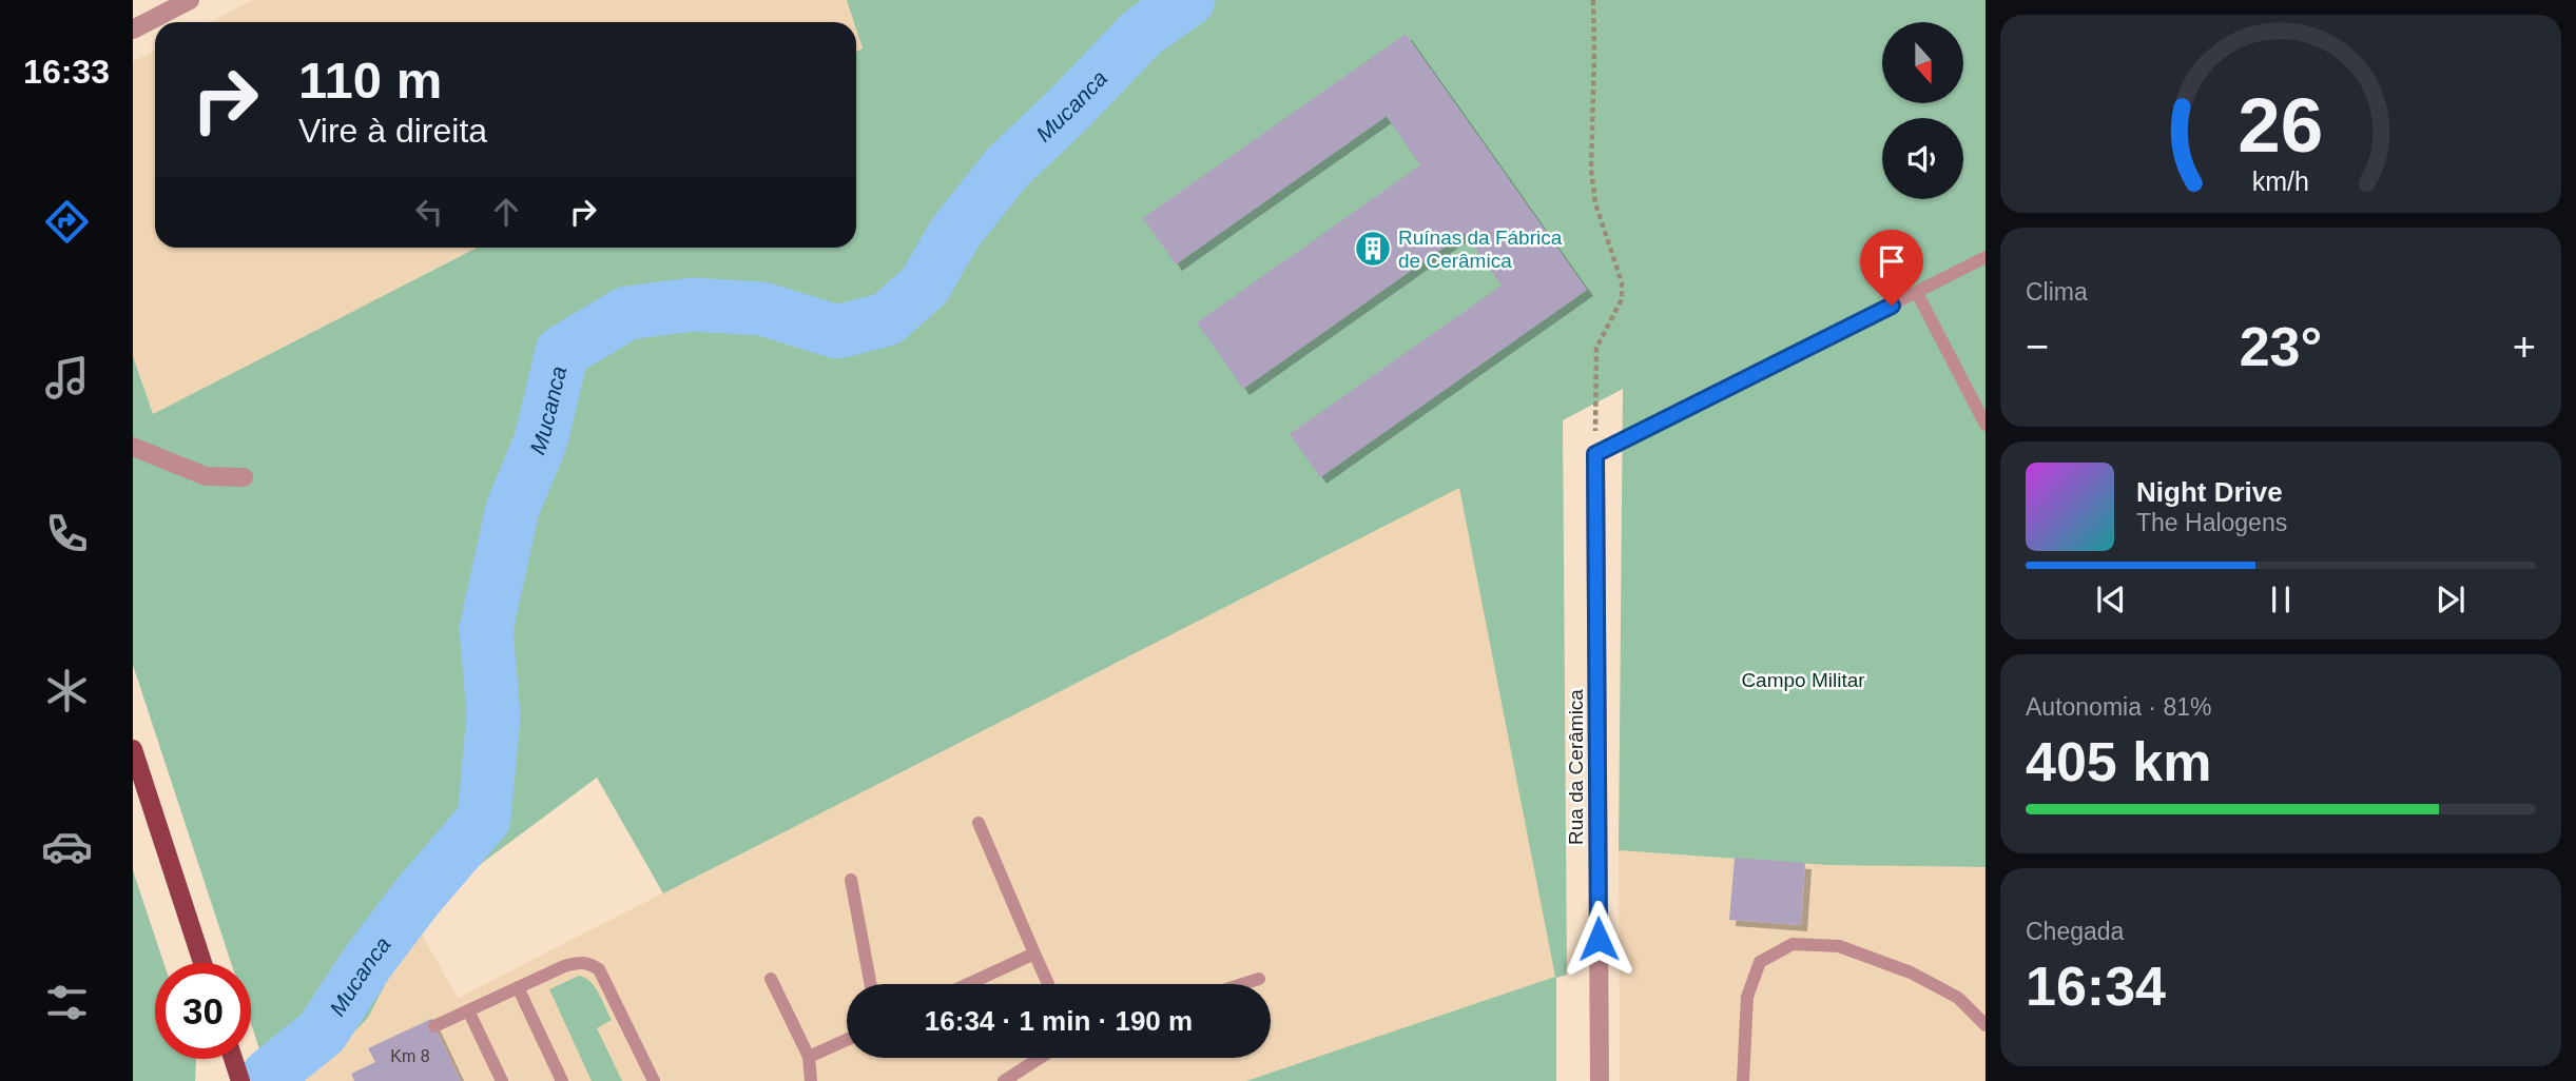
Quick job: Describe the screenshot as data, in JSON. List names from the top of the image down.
{
  "streets": {
    "street": ["Rua da Cerâmica"]
  },
  "water": ["Mucanca"],
  "parks": ["Campo Militar"],
  "places": {
    "building": ["Ruínas da Fábrica de Cerâmica"]
  },
  "house_numbers": ["Km 8"],
  "north": "bottom",
  "page": {
    "tabs": "16:33",
    "turn": ["110 m", "Vire à direita"],
    "tile": [
      "Clima",
      ["Autonomia · 81%", "405 km"],
      ["Chegada", "16:34"]
    ],
    "heat": ["−", "23°", "+"],
    "song": ["Night Drive", "The Halogens"],
    "limit": "30",
    "trip": "16:34 · 1 min · 190 m",
    "gauge": ["26", "km/h"]
  }
}
